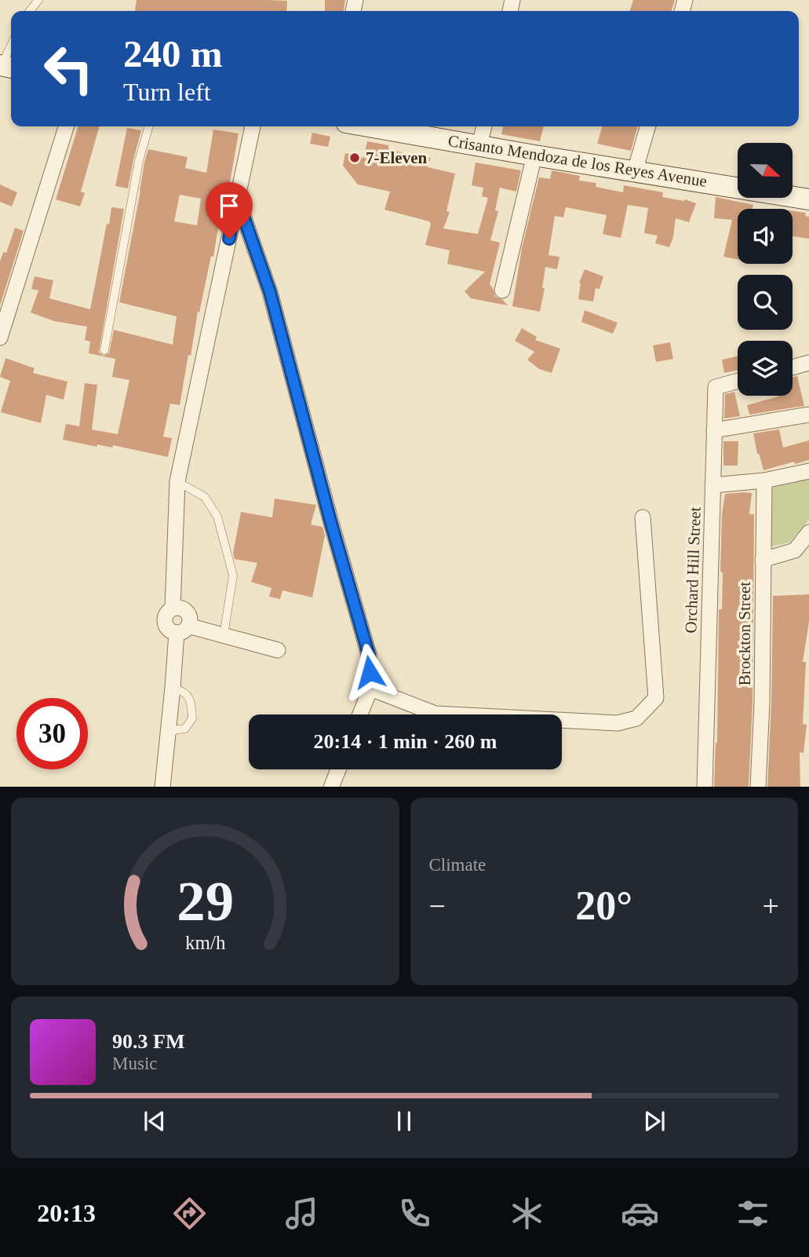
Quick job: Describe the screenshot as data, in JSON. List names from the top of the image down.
{
  "streets": {
    "main road": ["Crisanto Mendoza de los Reyes Avenue"],
    "street": ["Orchard Hill Street", "Brockton Street"]
  },
  "places": ["7-Eleven"],
  "north": "right",
  "page": {
    "turn": ["240 m", "Turn left"],
    "limit": "30",
    "trip": "20:14 · 1 min · 260 m",
    "tile": "Climate",
    "heat": ["−", "20°", "+"],
    "song": ["90.3 FM", "Music"],
    "tabs": "20:13",
    "gauge": ["29", "km/h"]
  }
}
